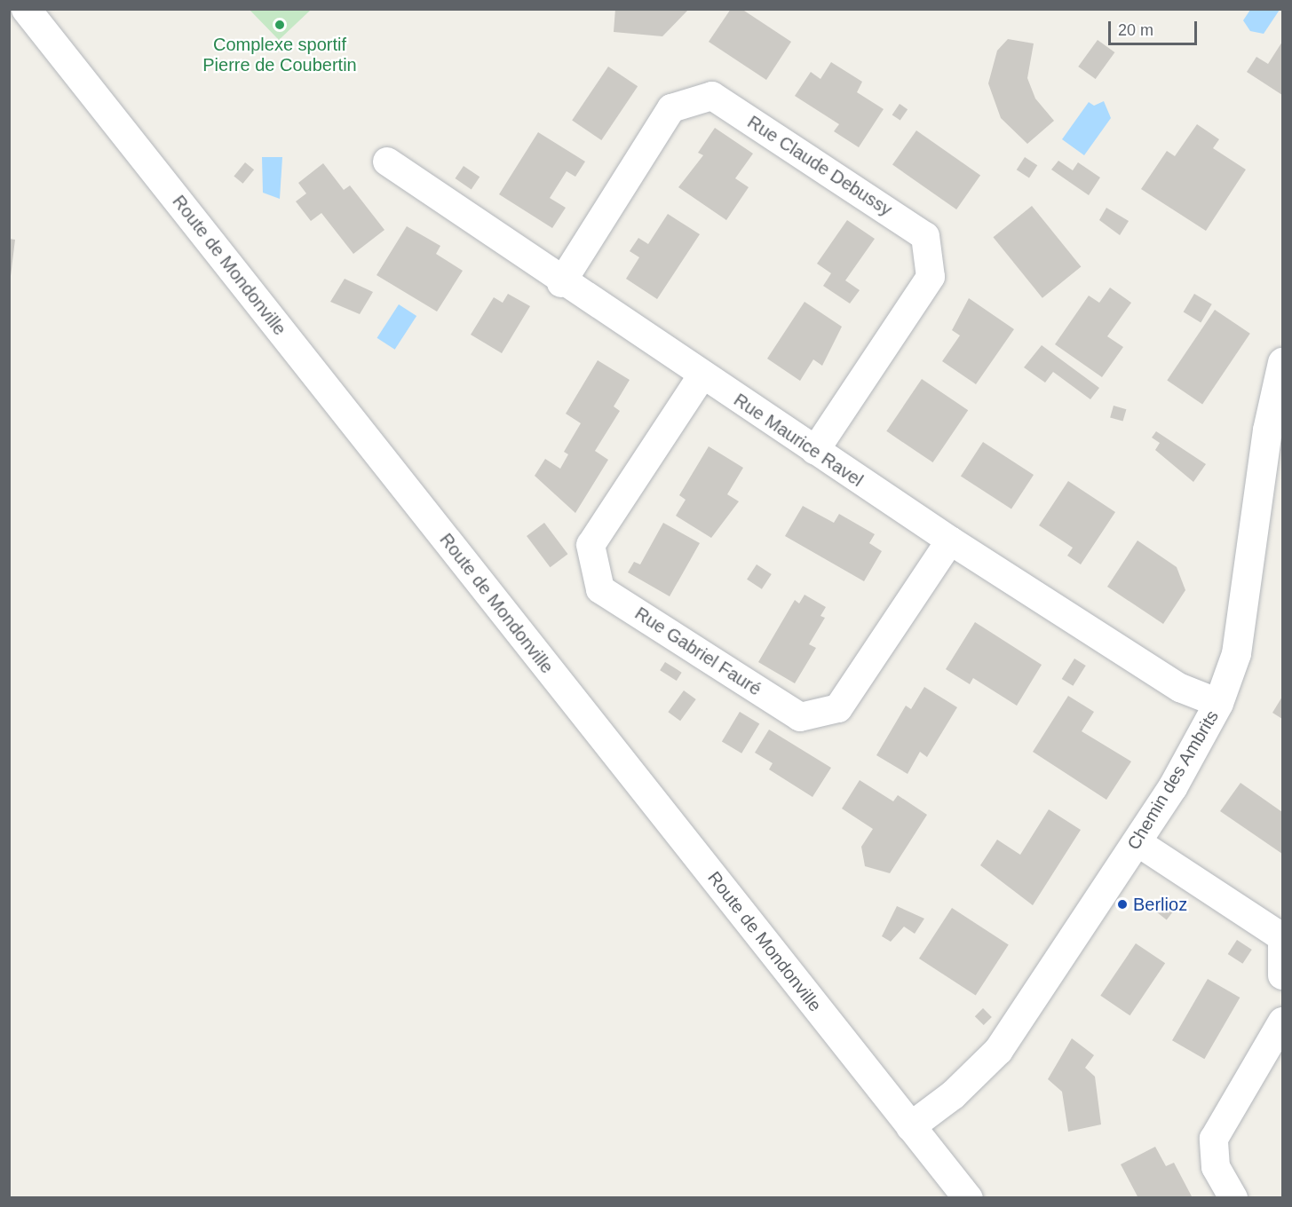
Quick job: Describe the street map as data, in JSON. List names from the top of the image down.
{
  "streets": {
    "main road": ["Route de Mondonville", "Chemin des Ambrits"],
    "street": ["Rue Claude Debussy", "Rue Maurice Ravel", "Rue Gabriel Fauré"]
  },
  "crossings": [
    ["Rue Claude Debussy", "Rue Maurice Ravel"],
    ["Route de Mondonville", "Chemin des Ambrits"],
    ["Rue Maurice Ravel", "Rue Gabriel Fauré"],
    ["Rue Maurice Ravel", "Chemin des Ambrits"]
  ],
  "places": ["Complexe sportif Pierre de Coubertin", "Berlioz"],
  "scale_bar": "20 m"
}
